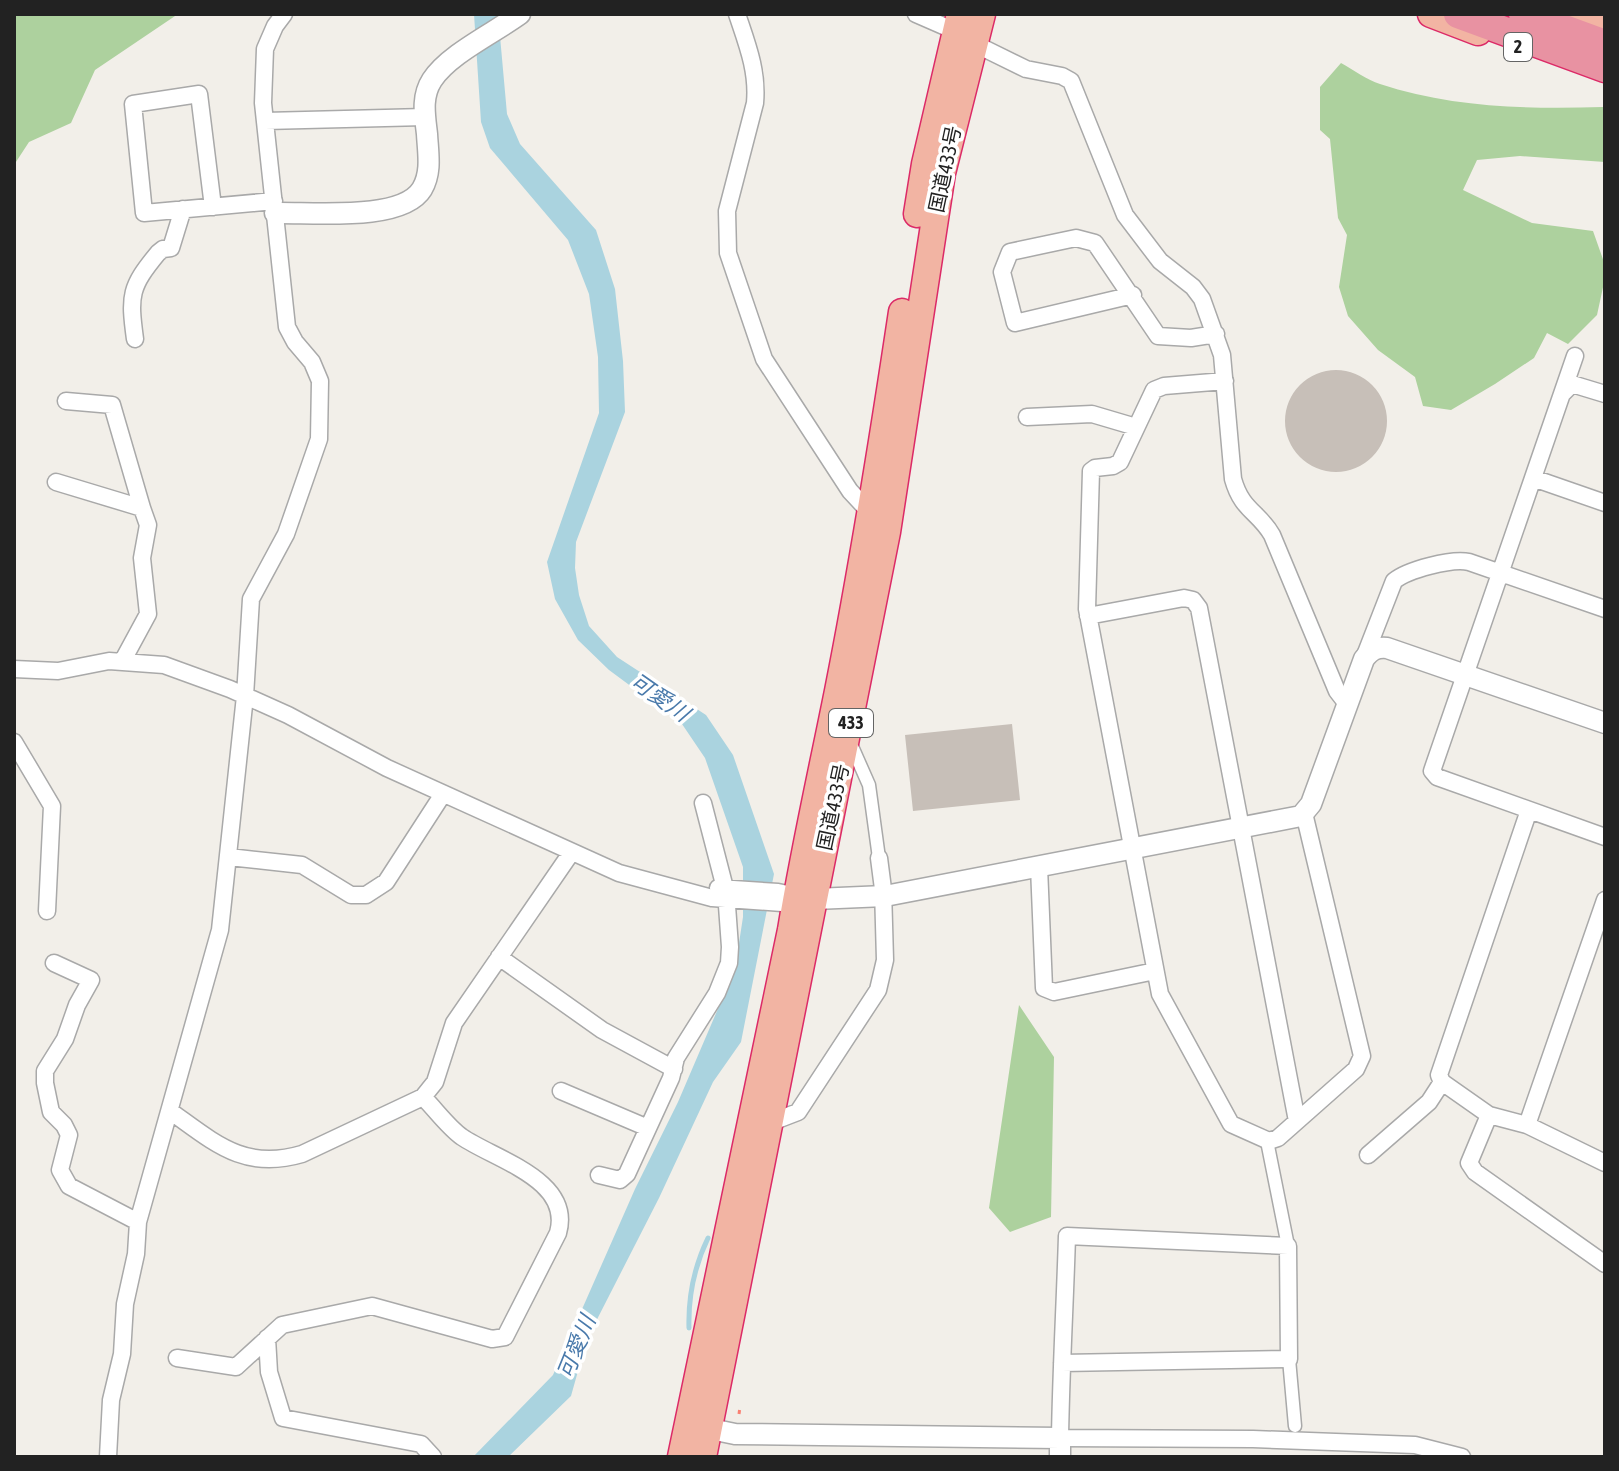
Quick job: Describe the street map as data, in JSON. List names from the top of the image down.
{
  "streets": {
    "highway": ["2", "国道433号", "433"]
  },
  "water": ["可愛川"]
}
